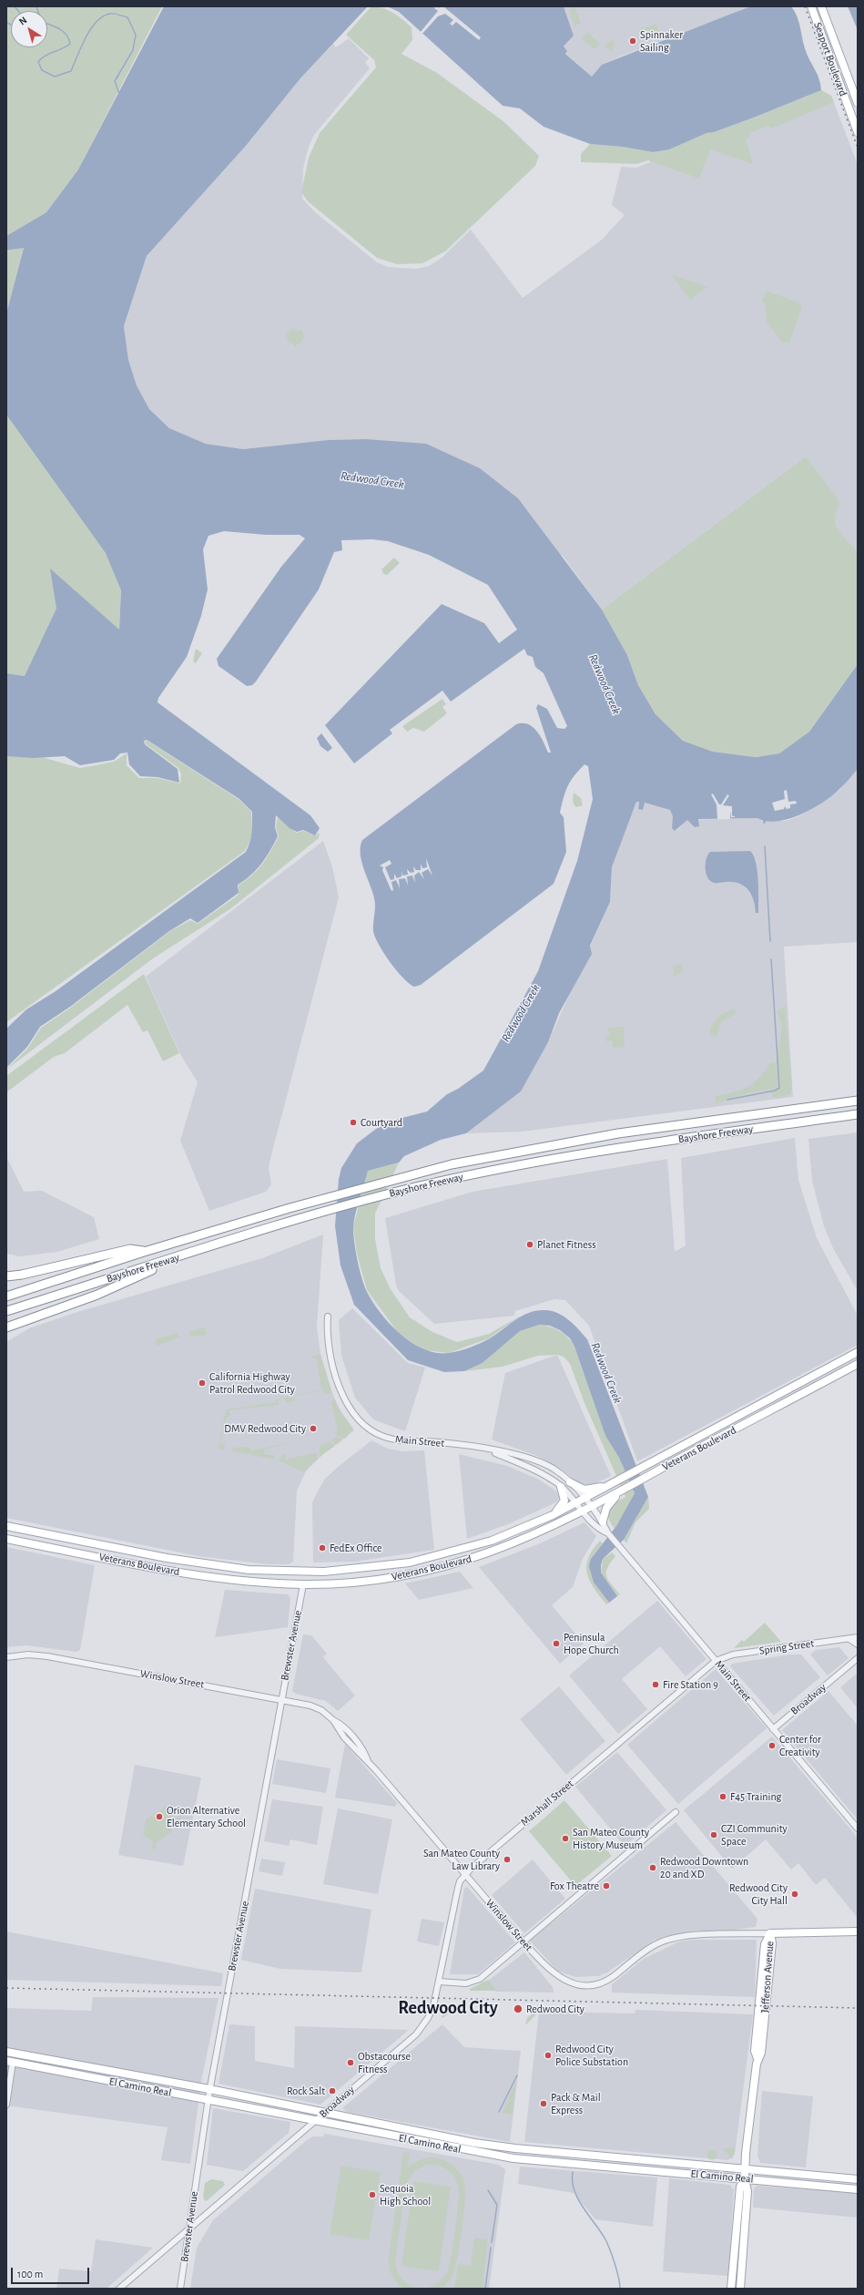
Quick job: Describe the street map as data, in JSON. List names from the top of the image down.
{
  "streets": {
    "highway": ["Bayshore Freeway"],
    "main road": [
      "Seaport Boulevard",
      "Veterans Boulevard",
      "Jefferson Avenue",
      "El Camino Real"
    ],
    "street": [
      "Main Street",
      "Brewster Avenue",
      "Spring Street",
      "Winslow Street",
      "Broadway",
      "Marshall Street"
    ]
  },
  "crossings": [
    ["Main Street", "Veterans Boulevard"],
    ["Main Street", "Spring Street"],
    ["Main Street", "Broadway"],
    ["Main Street", "Marshall Street"],
    ["Veterans Boulevard", "Brewster Avenue"],
    ["Brewster Avenue", "Winslow Street"],
    ["Brewster Avenue", "Broadway"],
    ["Brewster Avenue", "El Camino Real"],
    ["Spring Street", "Marshall Street"],
    ["Winslow Street", "Marshall Street"],
    ["Winslow Street", "Jefferson Avenue"],
    ["Broadway", "Marshall Street"],
    ["Broadway", "El Camino Real"],
    ["Jefferson Avenue", "El Camino Real"]
  ],
  "districts": ["Redwood City"],
  "water": ["Redwood Creek"],
  "places": [
    "Spinnaker Sailing",
    "Courtyard",
    "Planet Fitness",
    "California Highway Patrol Redwood City",
    "DMV Redwood City",
    "FedEx Office",
    "Peninsula Hope Church",
    "Fire Station 9",
    "Center for Creativity",
    "F45 Training",
    "Orion Alternative Elementary School",
    "CZI Community Space",
    "San Mateo County History Museum",
    "San Mateo County Law Library",
    "Redwood Downtown 20 and XD",
    "Fox Theatre",
    "Redwood City City Hall",
    "Redwood City",
    "Redwood City Police Substation",
    "Obstacourse Fitness",
    "Rock Salt",
    "Pack & Mail Express",
    "Sequoia High School"
  ],
  "scale_bar": "100 m",
  "north": "top left"
}
